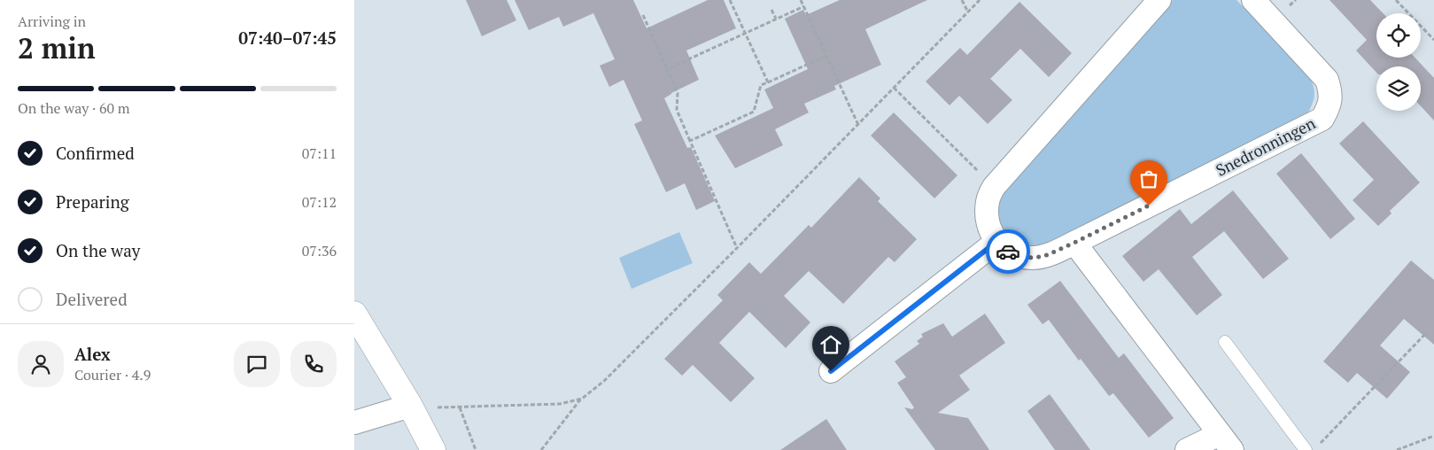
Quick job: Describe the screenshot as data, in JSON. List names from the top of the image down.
{
  "streets": {
    "street": ["Snedronningen"]
  },
  "page": {
    "heading": ["2 min", "Arriving in", "07:40–07:45"],
    "panel": ["Alex", "Courier · 4.9"],
    "bar": "On the way · 60 m",
    "list": [
      ["Confirmed", "07:11"],
      ["Preparing", "07:12"],
      ["On the way", "07:36"],
      "Delivered"
    ]
  }
}
